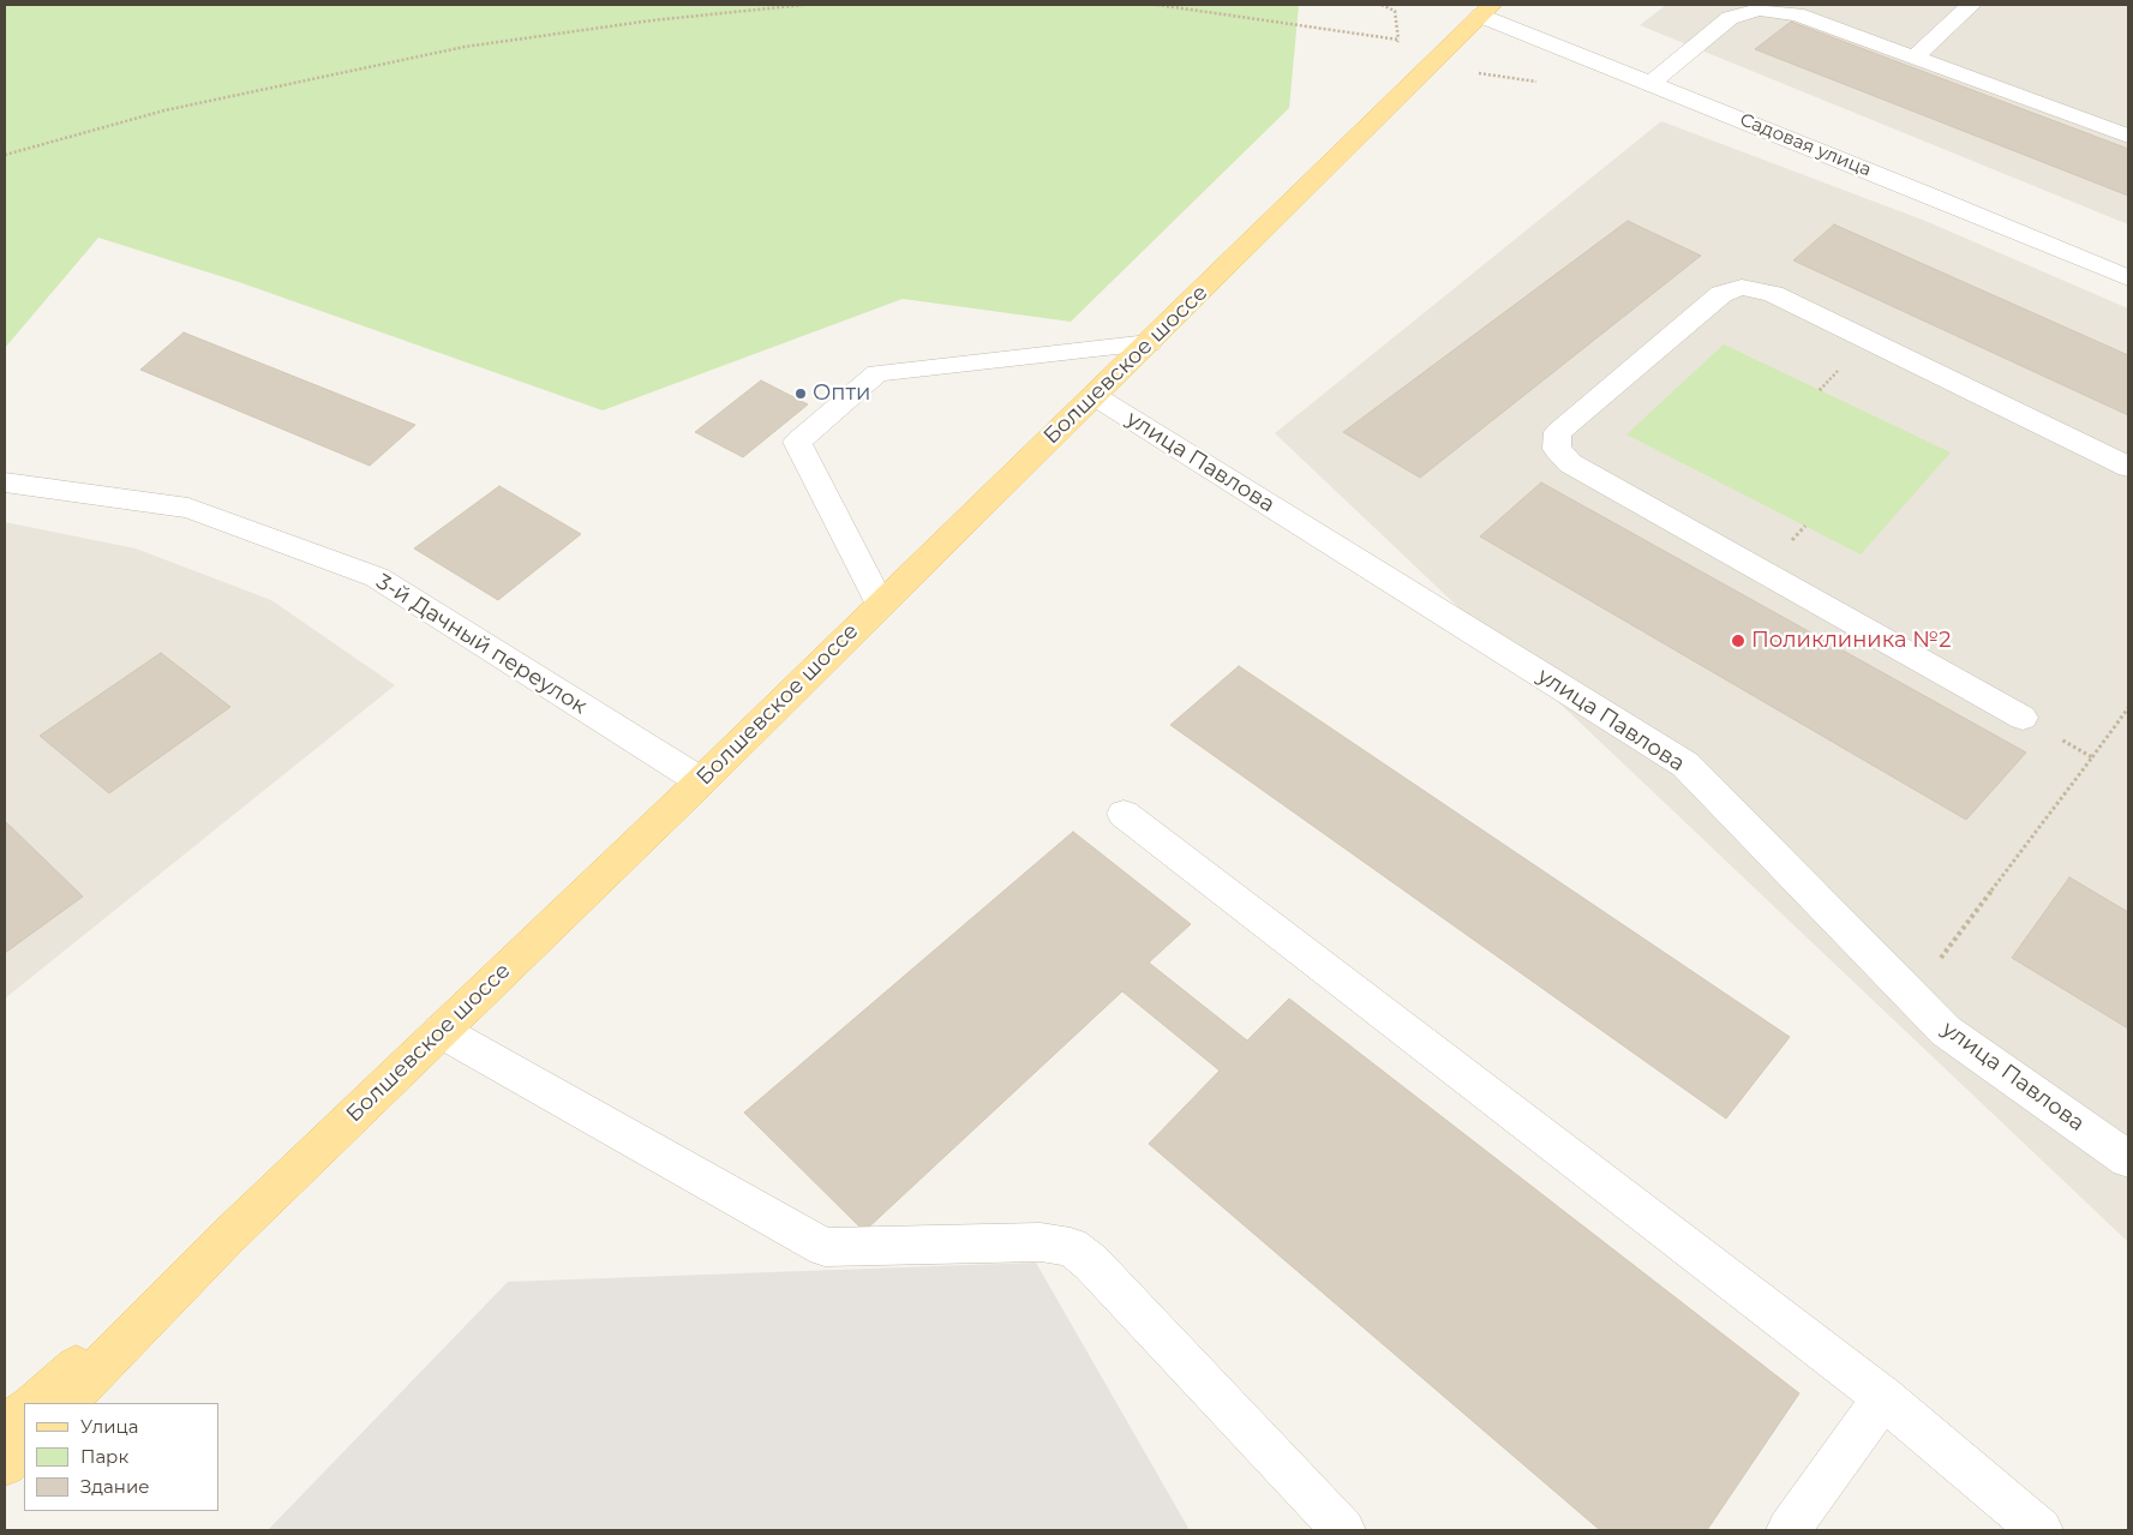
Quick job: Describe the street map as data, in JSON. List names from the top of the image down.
{
  "streets": {
    "main road": ["Болшевское шоссе"],
    "street": ["Садовая улица", "улица Павлова", "3-й Дачный переулок"]
  },
  "crossings": [
    ["Садовая улица", "Болшевское шоссе"],
    ["Болшевское шоссе", "улица Павлова"],
    ["Болшевское шоссе", "3-й Дачный переулок"]
  ],
  "places": ["Опти", "Поликлиника №2"],
  "legend": ["Улица", "Парк", "Здание"]
}
